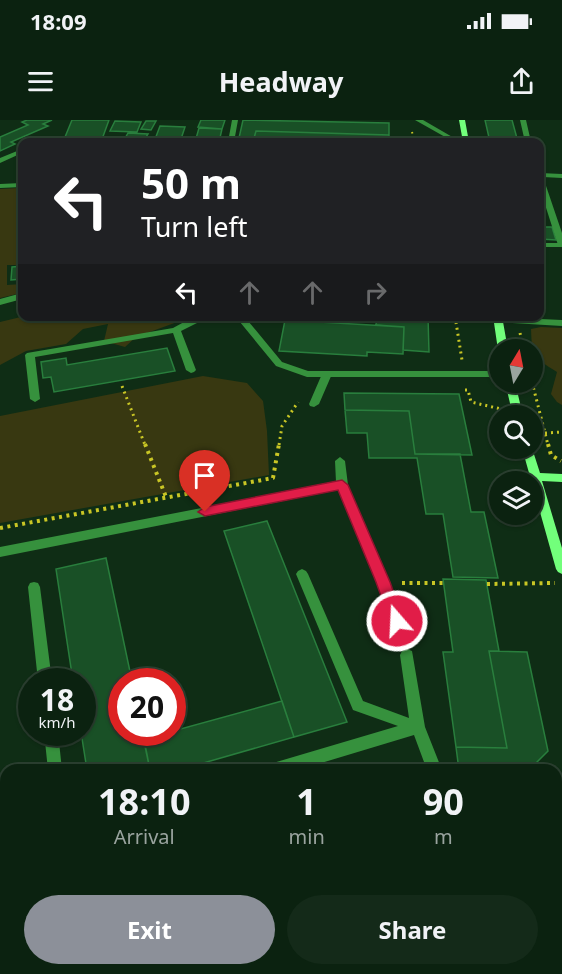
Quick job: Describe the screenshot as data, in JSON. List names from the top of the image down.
{
  "north": "top",
  "page": {
    "status": "18:09",
    "header": "Headway",
    "turn": ["50 m", "Turn left"],
    "speed": "18 km/h",
    "limit": "20",
    "eta": [
      "18:10",
      "Arrival",
      "1",
      "min",
      "90",
      "m"
    ],
    "buttons": ["Exit", "Share"]
  }
}
